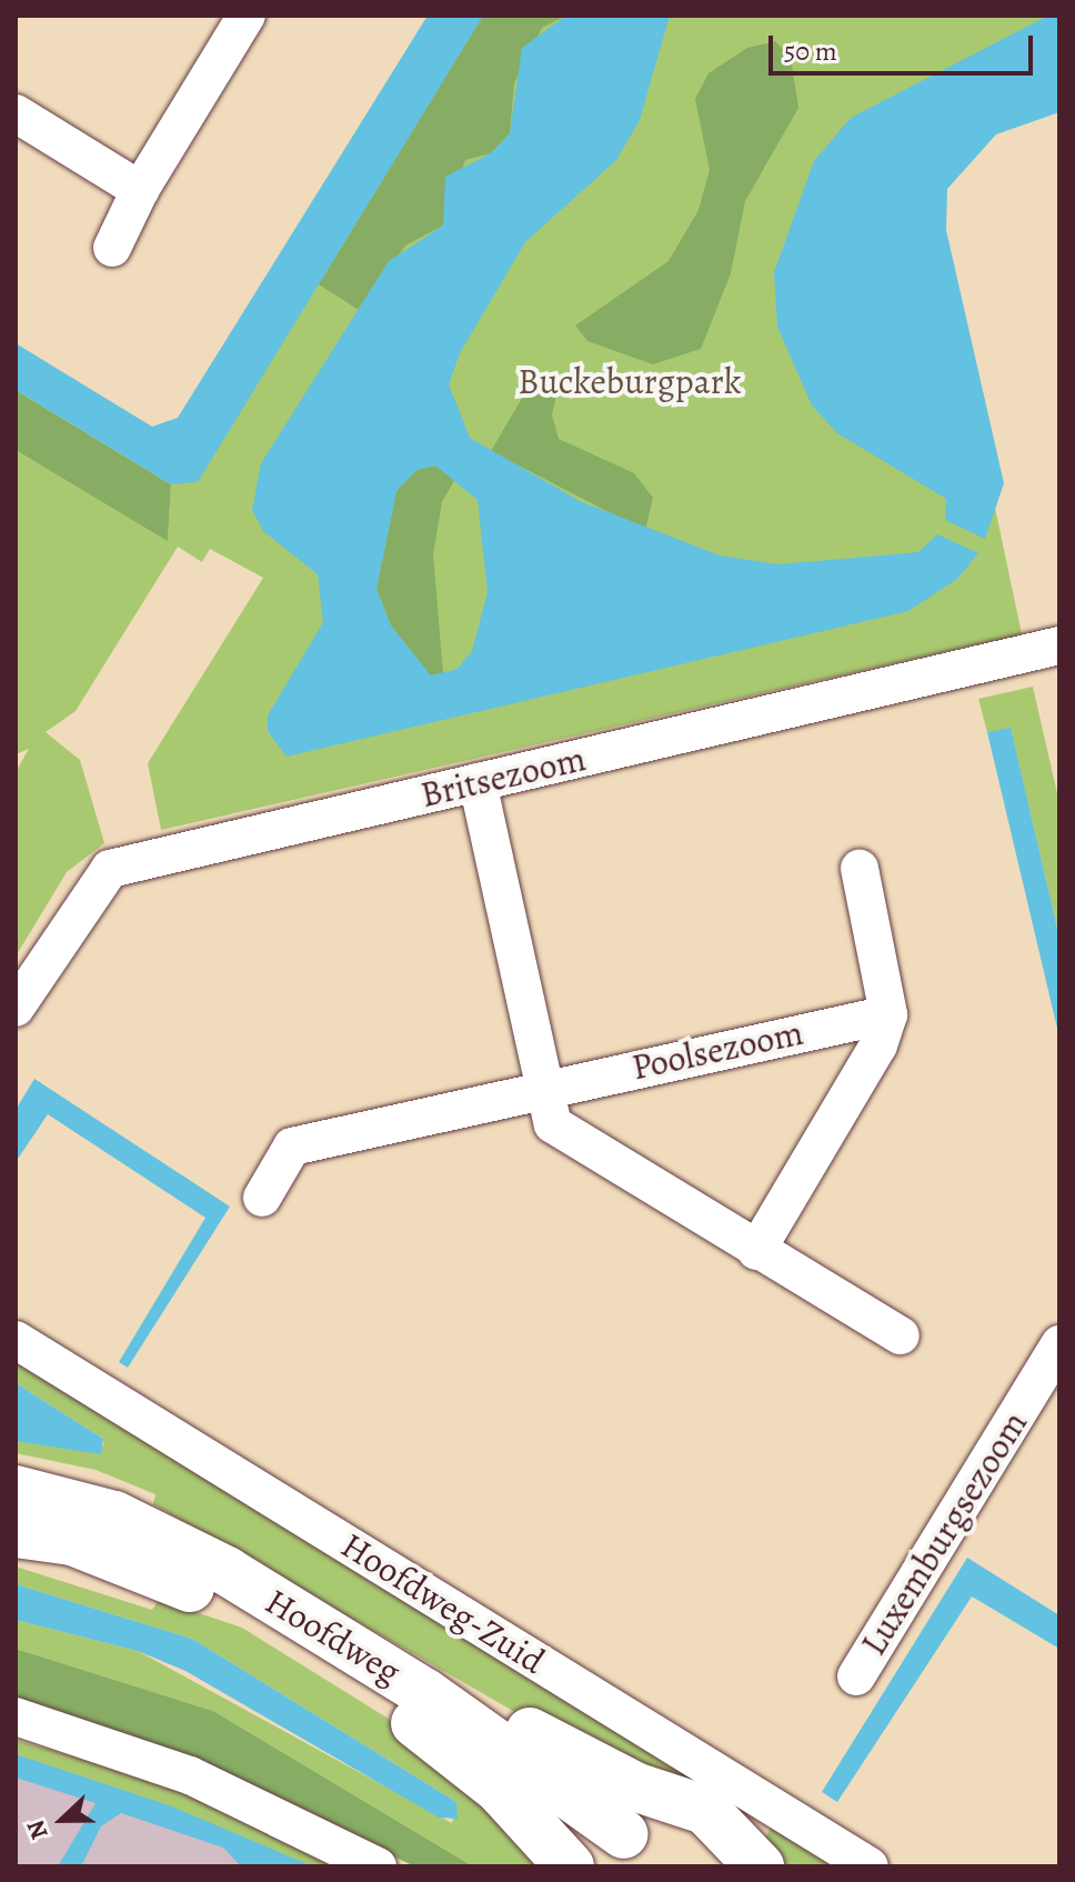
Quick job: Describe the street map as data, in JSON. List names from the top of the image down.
{
  "streets": {
    "main road": ["Hoofdweg"],
    "street": [
      "Britsezoom",
      "Poolsezoom",
      "Luxemburgsezoom",
      "Hoofdweg-Zuid"
    ]
  },
  "parks": ["Buckeburgpark"],
  "scale_bar": "50 m",
  "north": "left"
}
